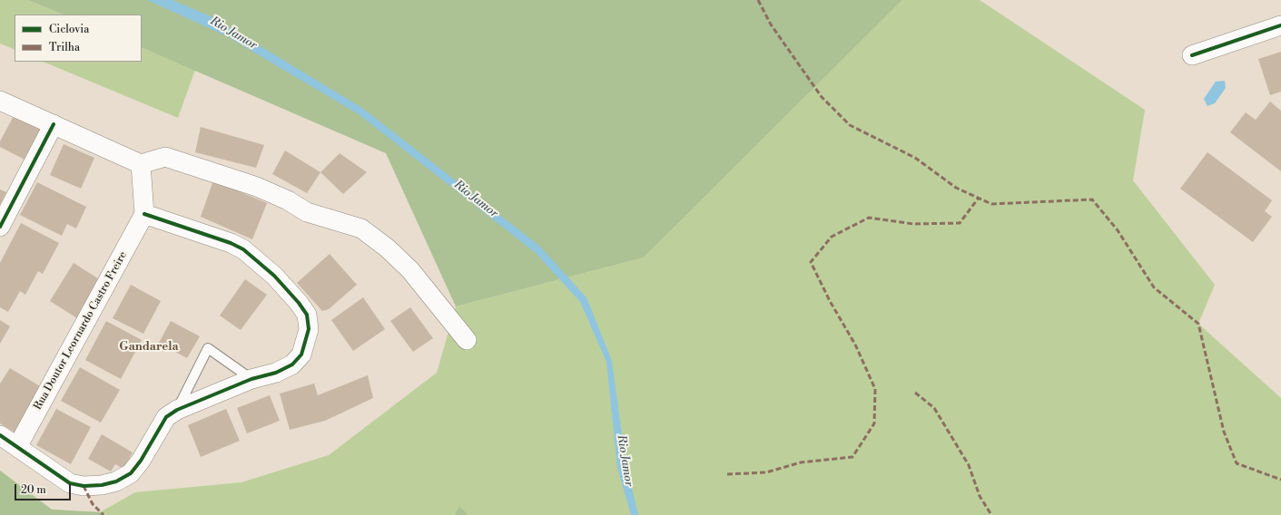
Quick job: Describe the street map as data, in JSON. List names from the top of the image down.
{
  "streets": {
    "street": ["Rua Doutor Leornardo Castro Freire"]
  },
  "districts": ["Gandarela"],
  "water": ["Rio Jamor"],
  "legend": ["Ciclovia", "Trilha"],
  "scale_bar": "20 m"
}
